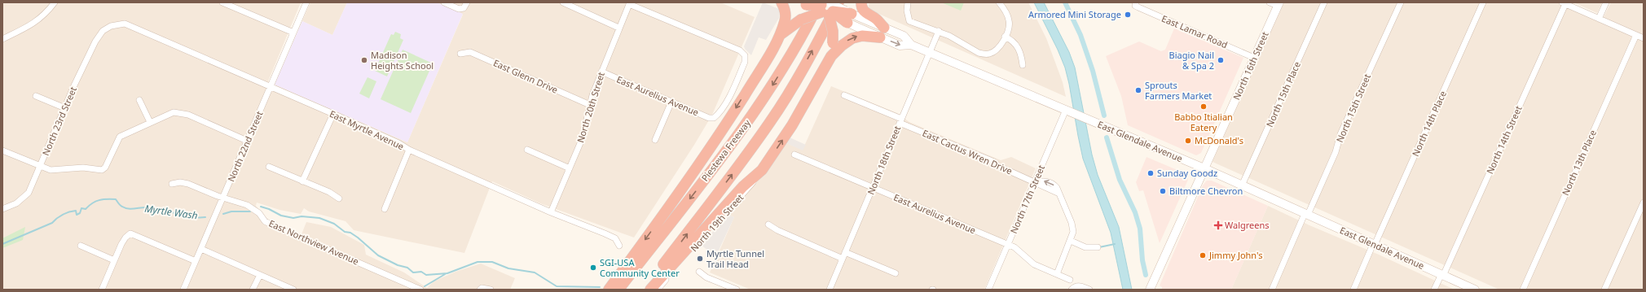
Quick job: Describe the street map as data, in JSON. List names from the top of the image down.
{
  "streets": {
    "highway": ["Piestewa Freeway"],
    "main road": ["North 16th Street", "East Glendale Avenue"],
    "street": [
      "East Lamar Road",
      "East Glenn Drive",
      "North 15th Place",
      "East Aurelius Avenue",
      "North 20th Street",
      "North 15th Street",
      "North 23rd Street",
      "North 14th Place",
      "East Myrtle Avenue",
      "North 14th Street",
      "North 22nd Street",
      "East Cactus Wren Drive",
      "North 18th Street",
      "North 13th Place",
      "North 17th Street",
      "North 19th Street",
      "East Northview Avenue"
    ]
  },
  "crossings": [
    ["East Lamar Road", "North 16th Street"],
    ["North 16th Street", "East Glendale Avenue"],
    ["East Glenn Drive", "North 20th Street"],
    ["North 15th Place", "East Glendale Avenue"],
    ["East Aurelius Avenue", "North 20th Street"],
    ["East Aurelius Avenue", "North 18th Street"],
    ["East Aurelius Avenue", "North 17th Street"],
    ["North 20th Street", "East Myrtle Avenue"],
    ["North 15th Street", "East Glendale Avenue"],
    ["North 23rd Street", "East Myrtle Avenue"],
    ["North 14th Place", "East Glendale Avenue"],
    ["East Myrtle Avenue", "North 22nd Street"],
    ["North 14th Street", "East Glendale Avenue"],
    ["East Glendale Avenue", "North 18th Street"],
    ["East Glendale Avenue", "North 17th Street"],
    ["North 22nd Street", "East Northview Avenue"],
    ["East Cactus Wren Drive", "North 18th Street"],
    ["East Cactus Wren Drive", "North 17th Street"]
  ],
  "water": ["Myrtle Wash"],
  "places": {
    "other": [
      "Armored Mini Storage",
      "Madison Heights School",
      "Biagio Nail & Spa 2",
      "Sprouts Farmers Market",
      "Babbo Itialian Eatery",
      "McDonald's",
      "Sunday Goodz",
      "Biltmore Chevron",
      "Jimmy John's",
      "Myrtle Tunnel Trail Head",
      "SGI-USA Community Center"
    ],
    "health": ["Walgreens"]
  }
}
